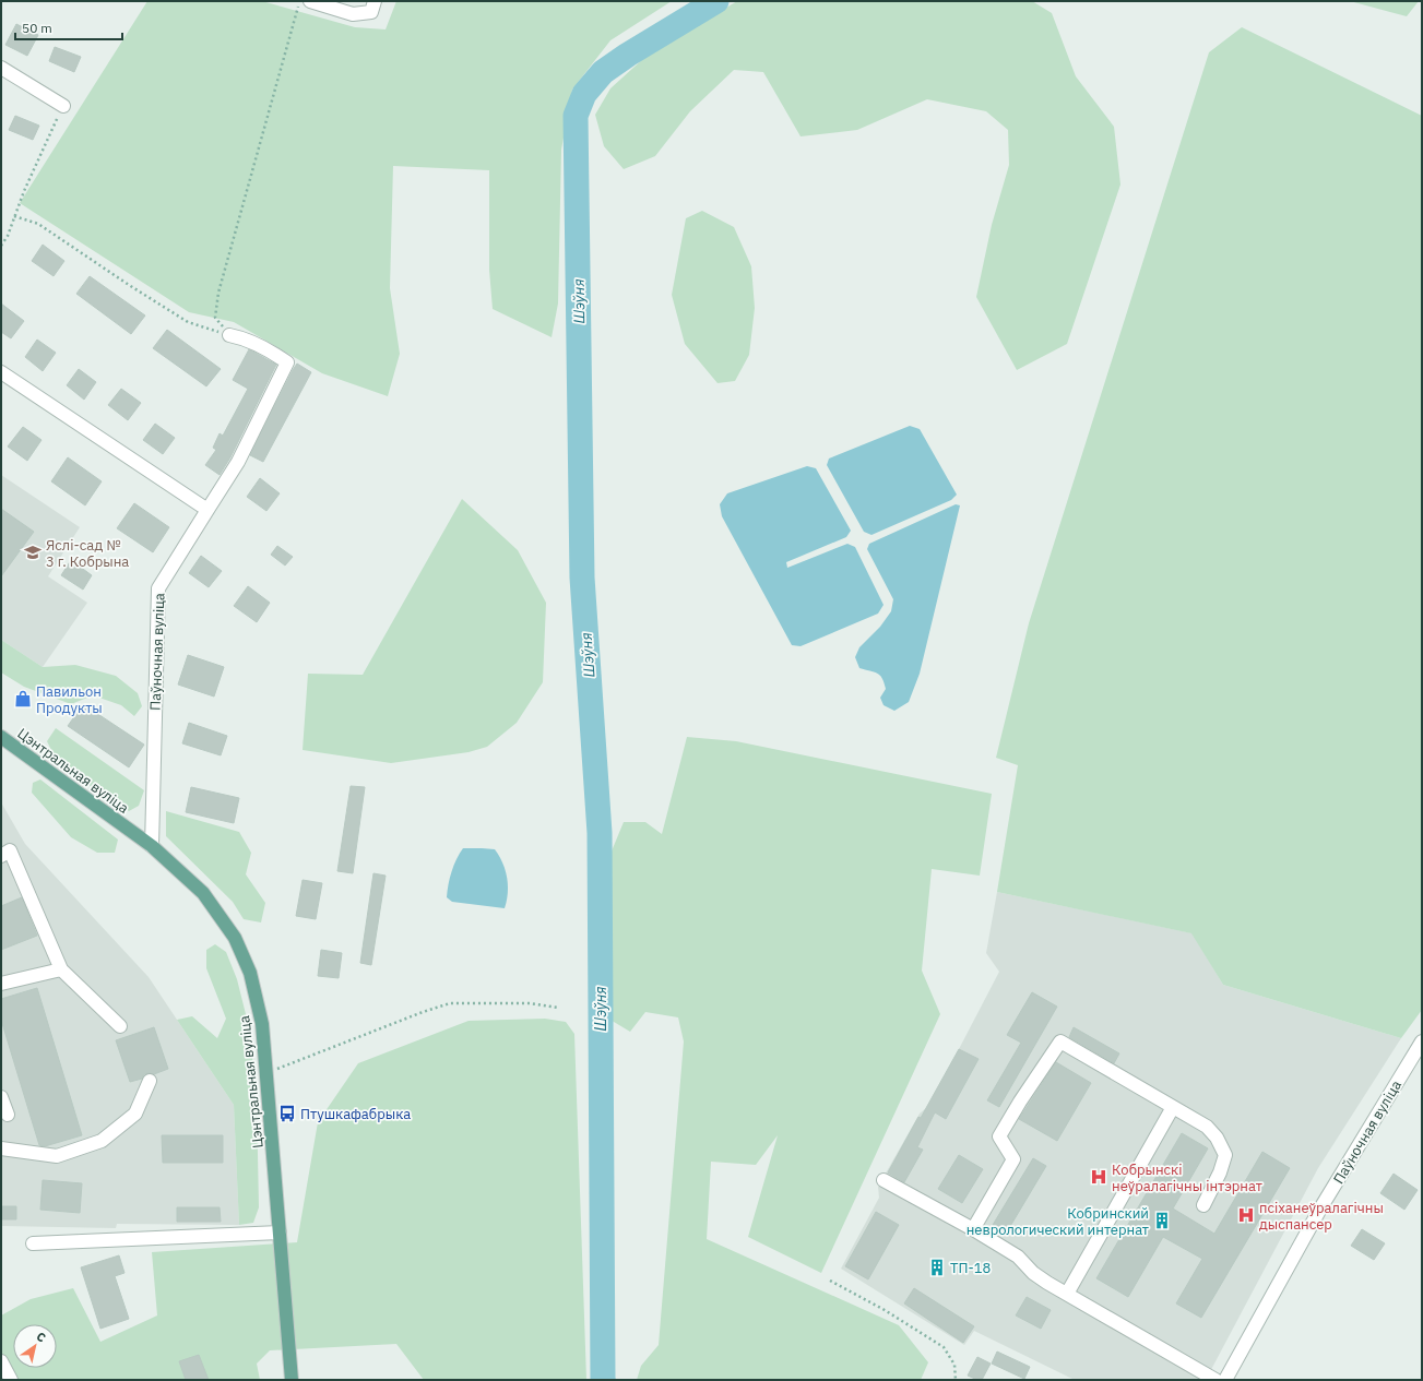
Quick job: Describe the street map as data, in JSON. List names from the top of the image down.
{
  "streets": {
    "main road": ["Цэнтральная вуліца"],
    "street": ["Паўночная вуліца"]
  },
  "crossings": [
    ["Паўночная вуліца", "Цэнтральная вуліца"]
  ],
  "water": ["Шэўня"],
  "places": {
    "school or university": ["Яслі-сад № 3 г. Кобрына"],
    "shop": ["Павильон Продукты"],
    "bus stop": ["Птушкафабрыка"],
    "hospital": ["Кобрынскі неўралагічны інтэрнат", "псіханеўралагічны дыспансер"],
    "building": ["Кобринский неврологический интернат", "ТП-18"]
  },
  "scale_bar": "50 m",
  "north": "top right"
}
